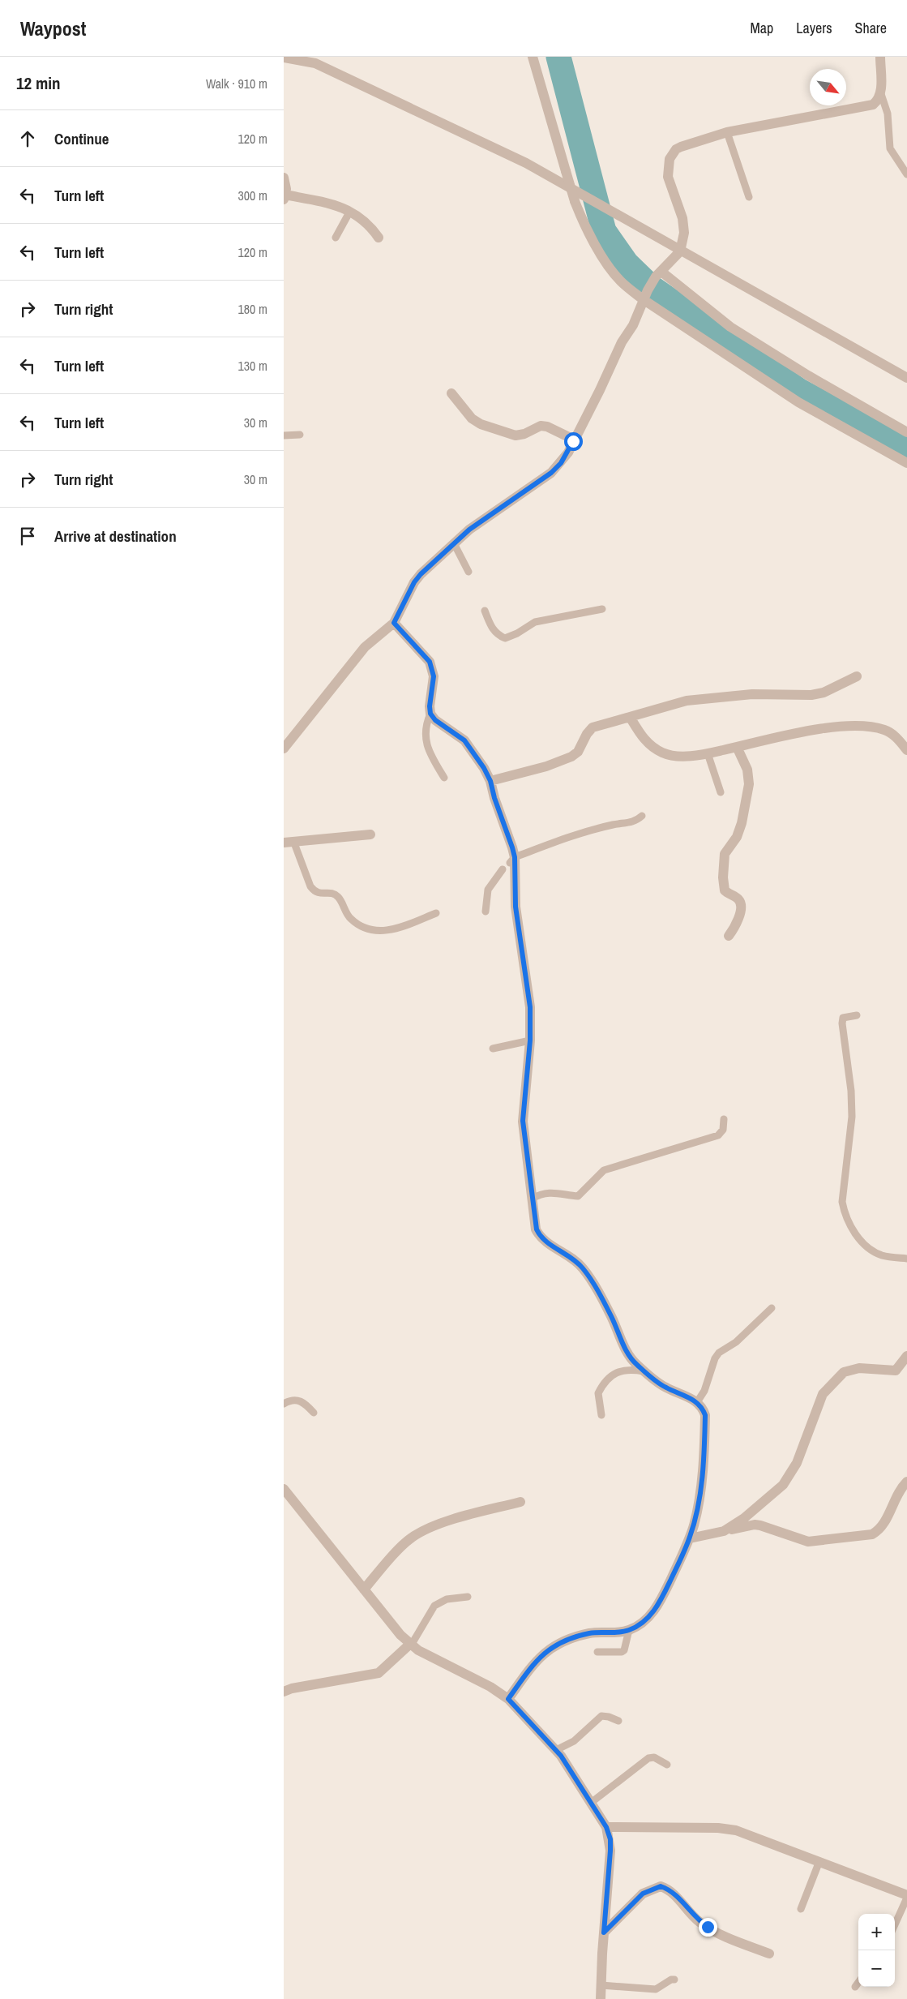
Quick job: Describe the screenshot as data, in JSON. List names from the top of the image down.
{
  "north": "bottom right",
  "page": {
    "header": "Waypost",
    "nav": ["Map", "Layers", "Share"],
    "heading": ["12 min", "Walk · 910 m"],
    "list": [
      ["Continue", "120 m"],
      ["Turn left", "300 m"],
      ["Turn left", "120 m"],
      ["Turn right", "180 m"],
      ["Turn left", "130 m"],
      ["Turn left", "30 m"],
      ["Turn right", "30 m"],
      "Arrive at destination"
    ],
    "map_buttons": ["+", "−"]
  }
}
